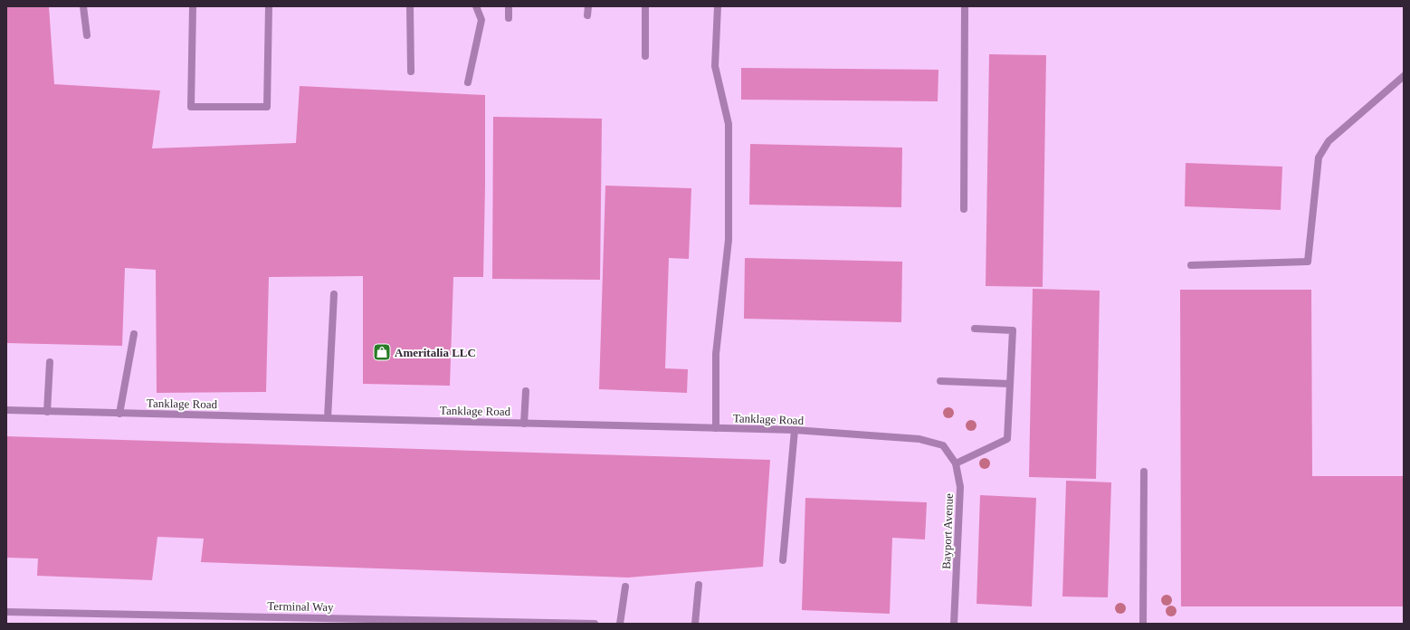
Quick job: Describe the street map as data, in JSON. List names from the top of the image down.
{
  "streets": {
    "street": ["Tanklage Road", "Bayport Avenue", "Terminal Way"]
  },
  "crossings": [
    ["Tanklage Road", "Bayport Avenue"]
  ],
  "places": {
    "shop": ["Ameritalia LLC"]
  }
}
